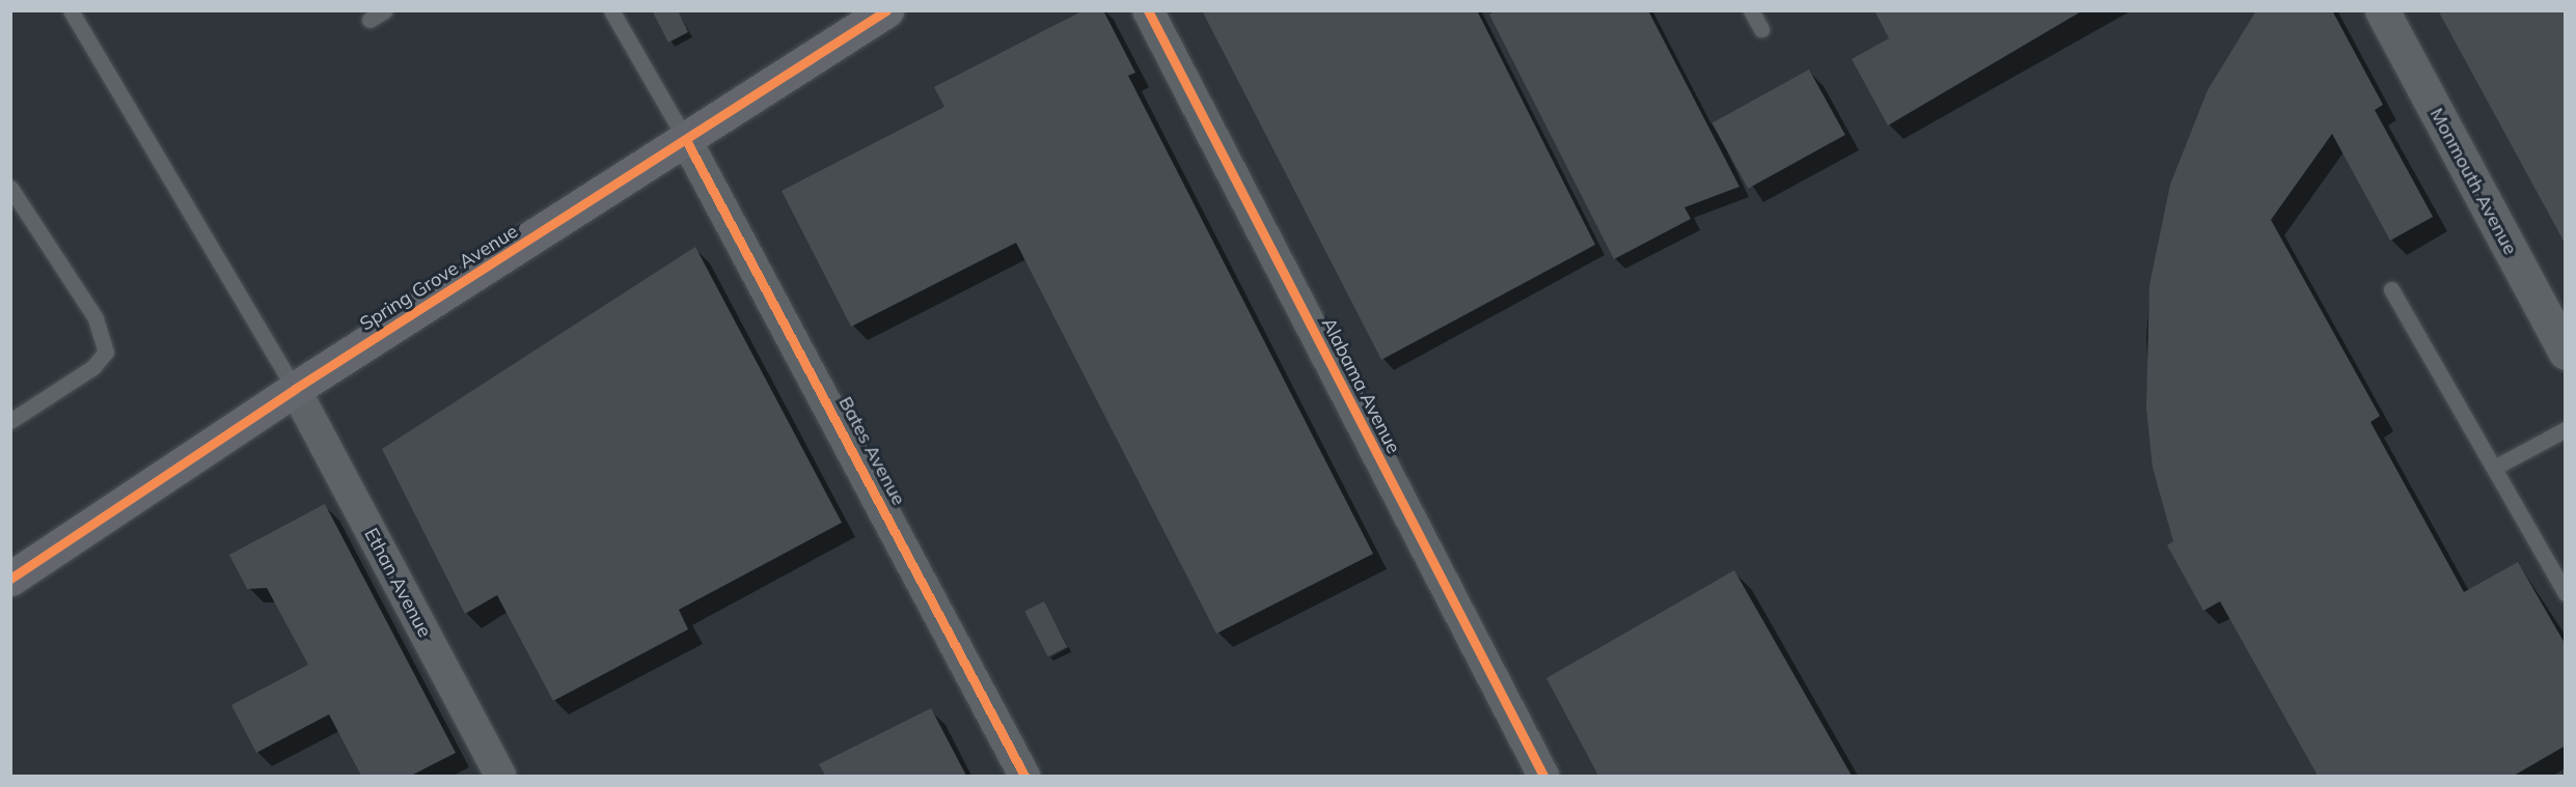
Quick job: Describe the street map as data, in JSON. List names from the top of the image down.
{
  "streets": {
    "main road": ["Spring Grove Avenue"],
    "street": [
      "Monmouth Avenue",
      "Alabama Avenue",
      "Bates Avenue",
      "Ethan Avenue"
    ]
  },
  "crossings": [
    ["Spring Grove Avenue", "Bates Avenue"],
    ["Spring Grove Avenue", "Ethan Avenue"]
  ]
}
